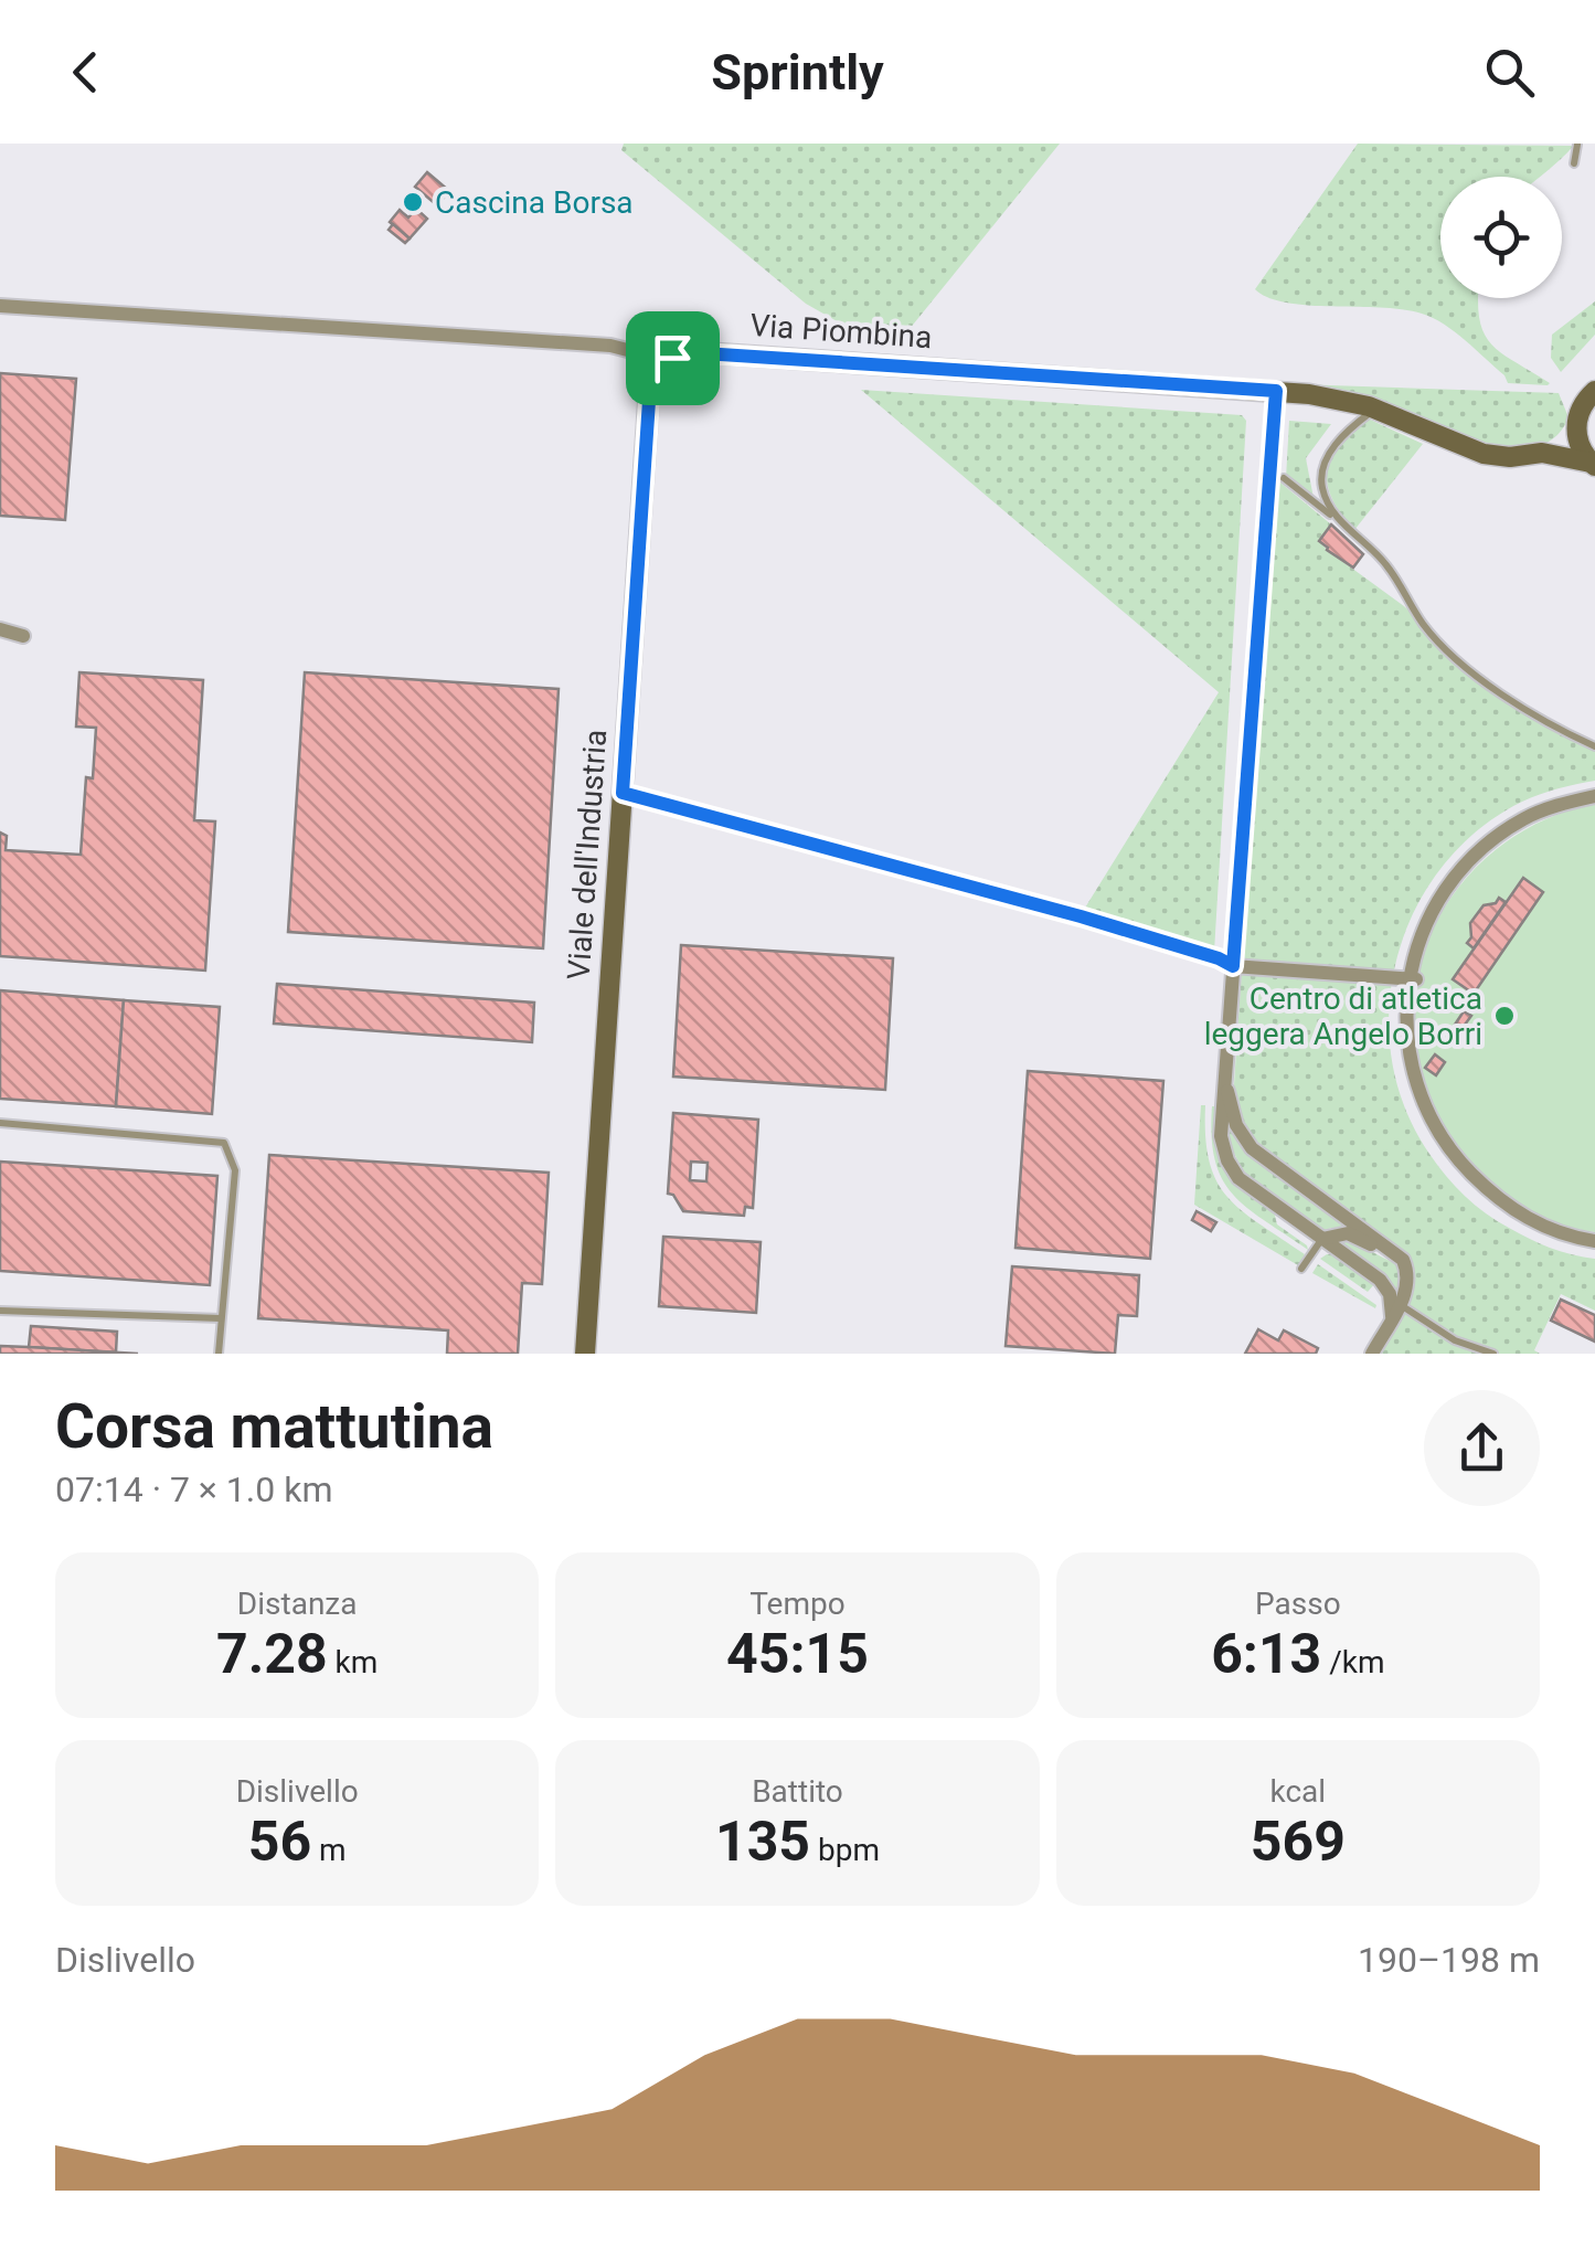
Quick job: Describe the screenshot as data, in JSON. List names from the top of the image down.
{
  "streets": {
    "street": ["Via Piombina", "Viale dell'Industria"]
  },
  "crossings": [
    ["Via Piombina", "Viale dell'Industria"]
  ],
  "places": ["Cascina Borsa", "Centro di atletica leggera Angelo Borri"],
  "page": {
    "header": "Sprintly",
    "heading": ["Corsa mattutina", "07:14 · 7 × 1.0 km"],
    "stats": [
      ["Distanza", "7.28 km"],
      ["Tempo", "45:15"],
      ["Passo", "6:13 /km"],
      ["Dislivello", "56 m"],
      ["Battito", "135 bpm"],
      ["kcal", "569"]
    ],
    "chart": ["Dislivello", "190–198 m"]
  }
}
